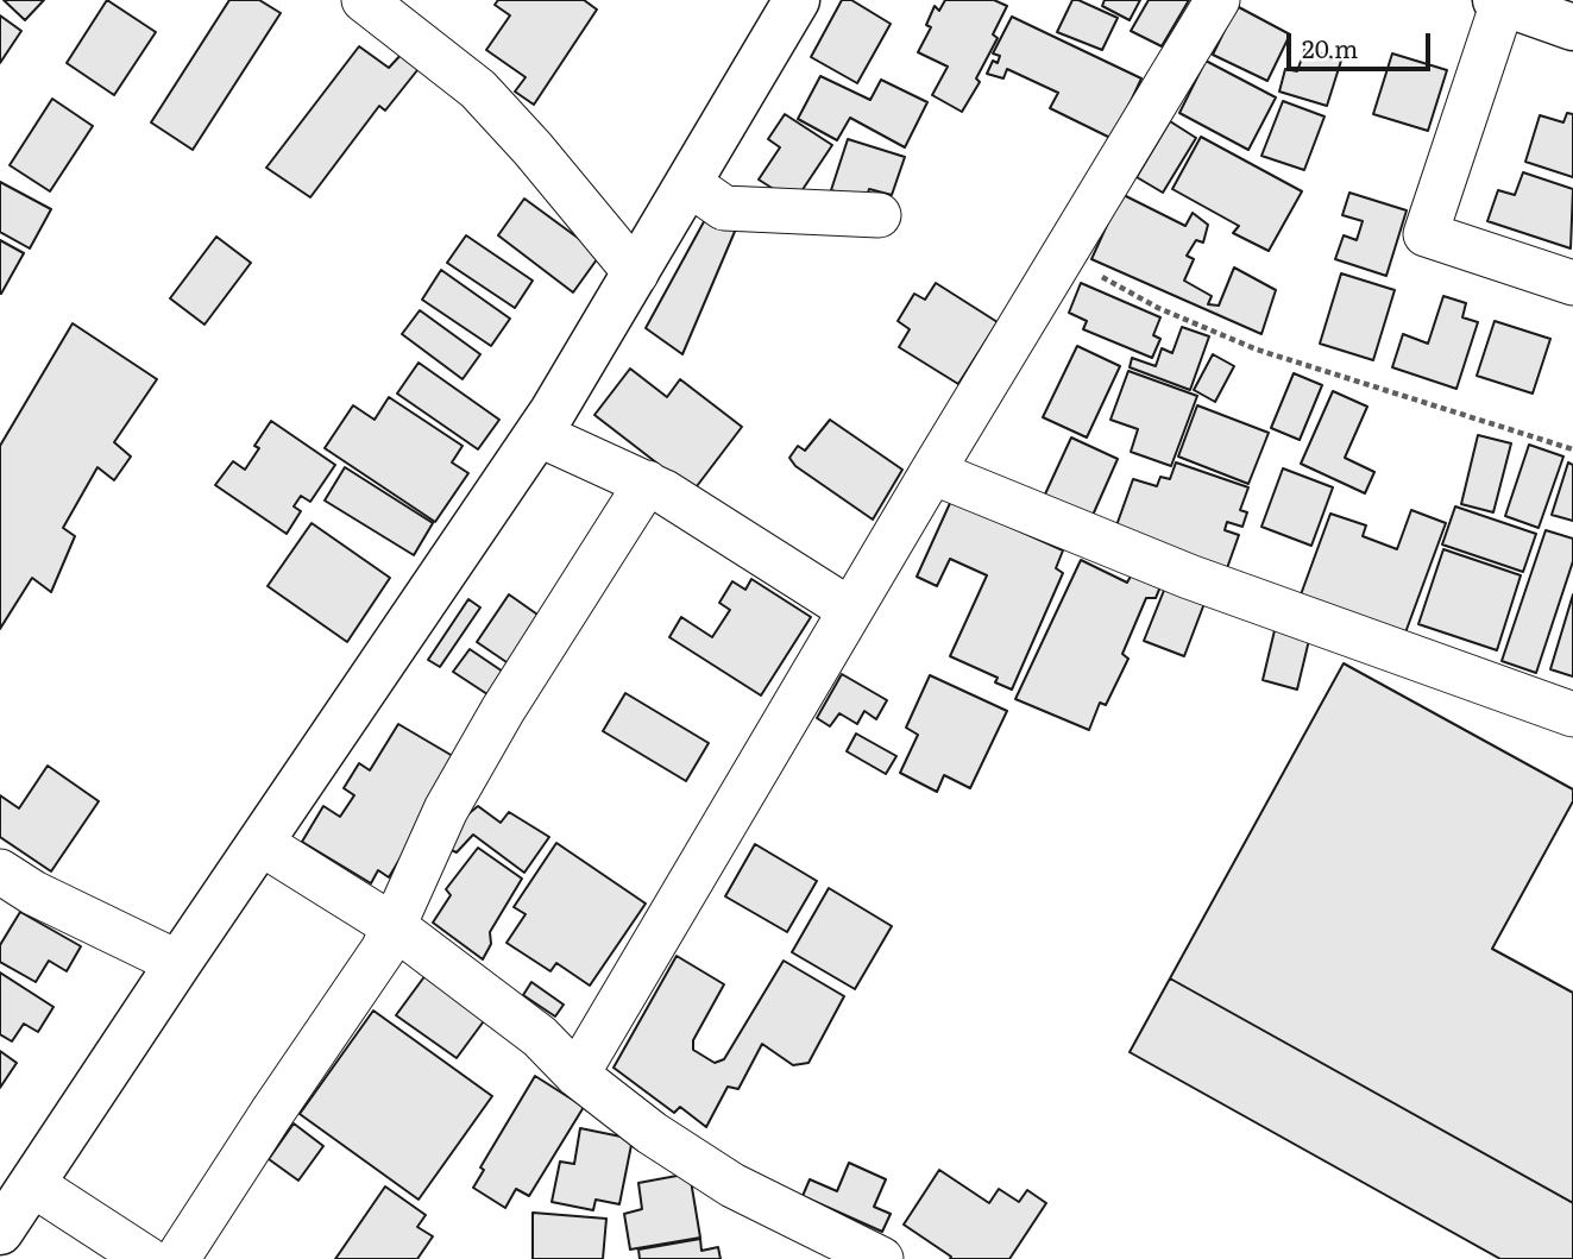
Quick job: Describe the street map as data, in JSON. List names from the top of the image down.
{
  "scale_bar": "20 m"
}
